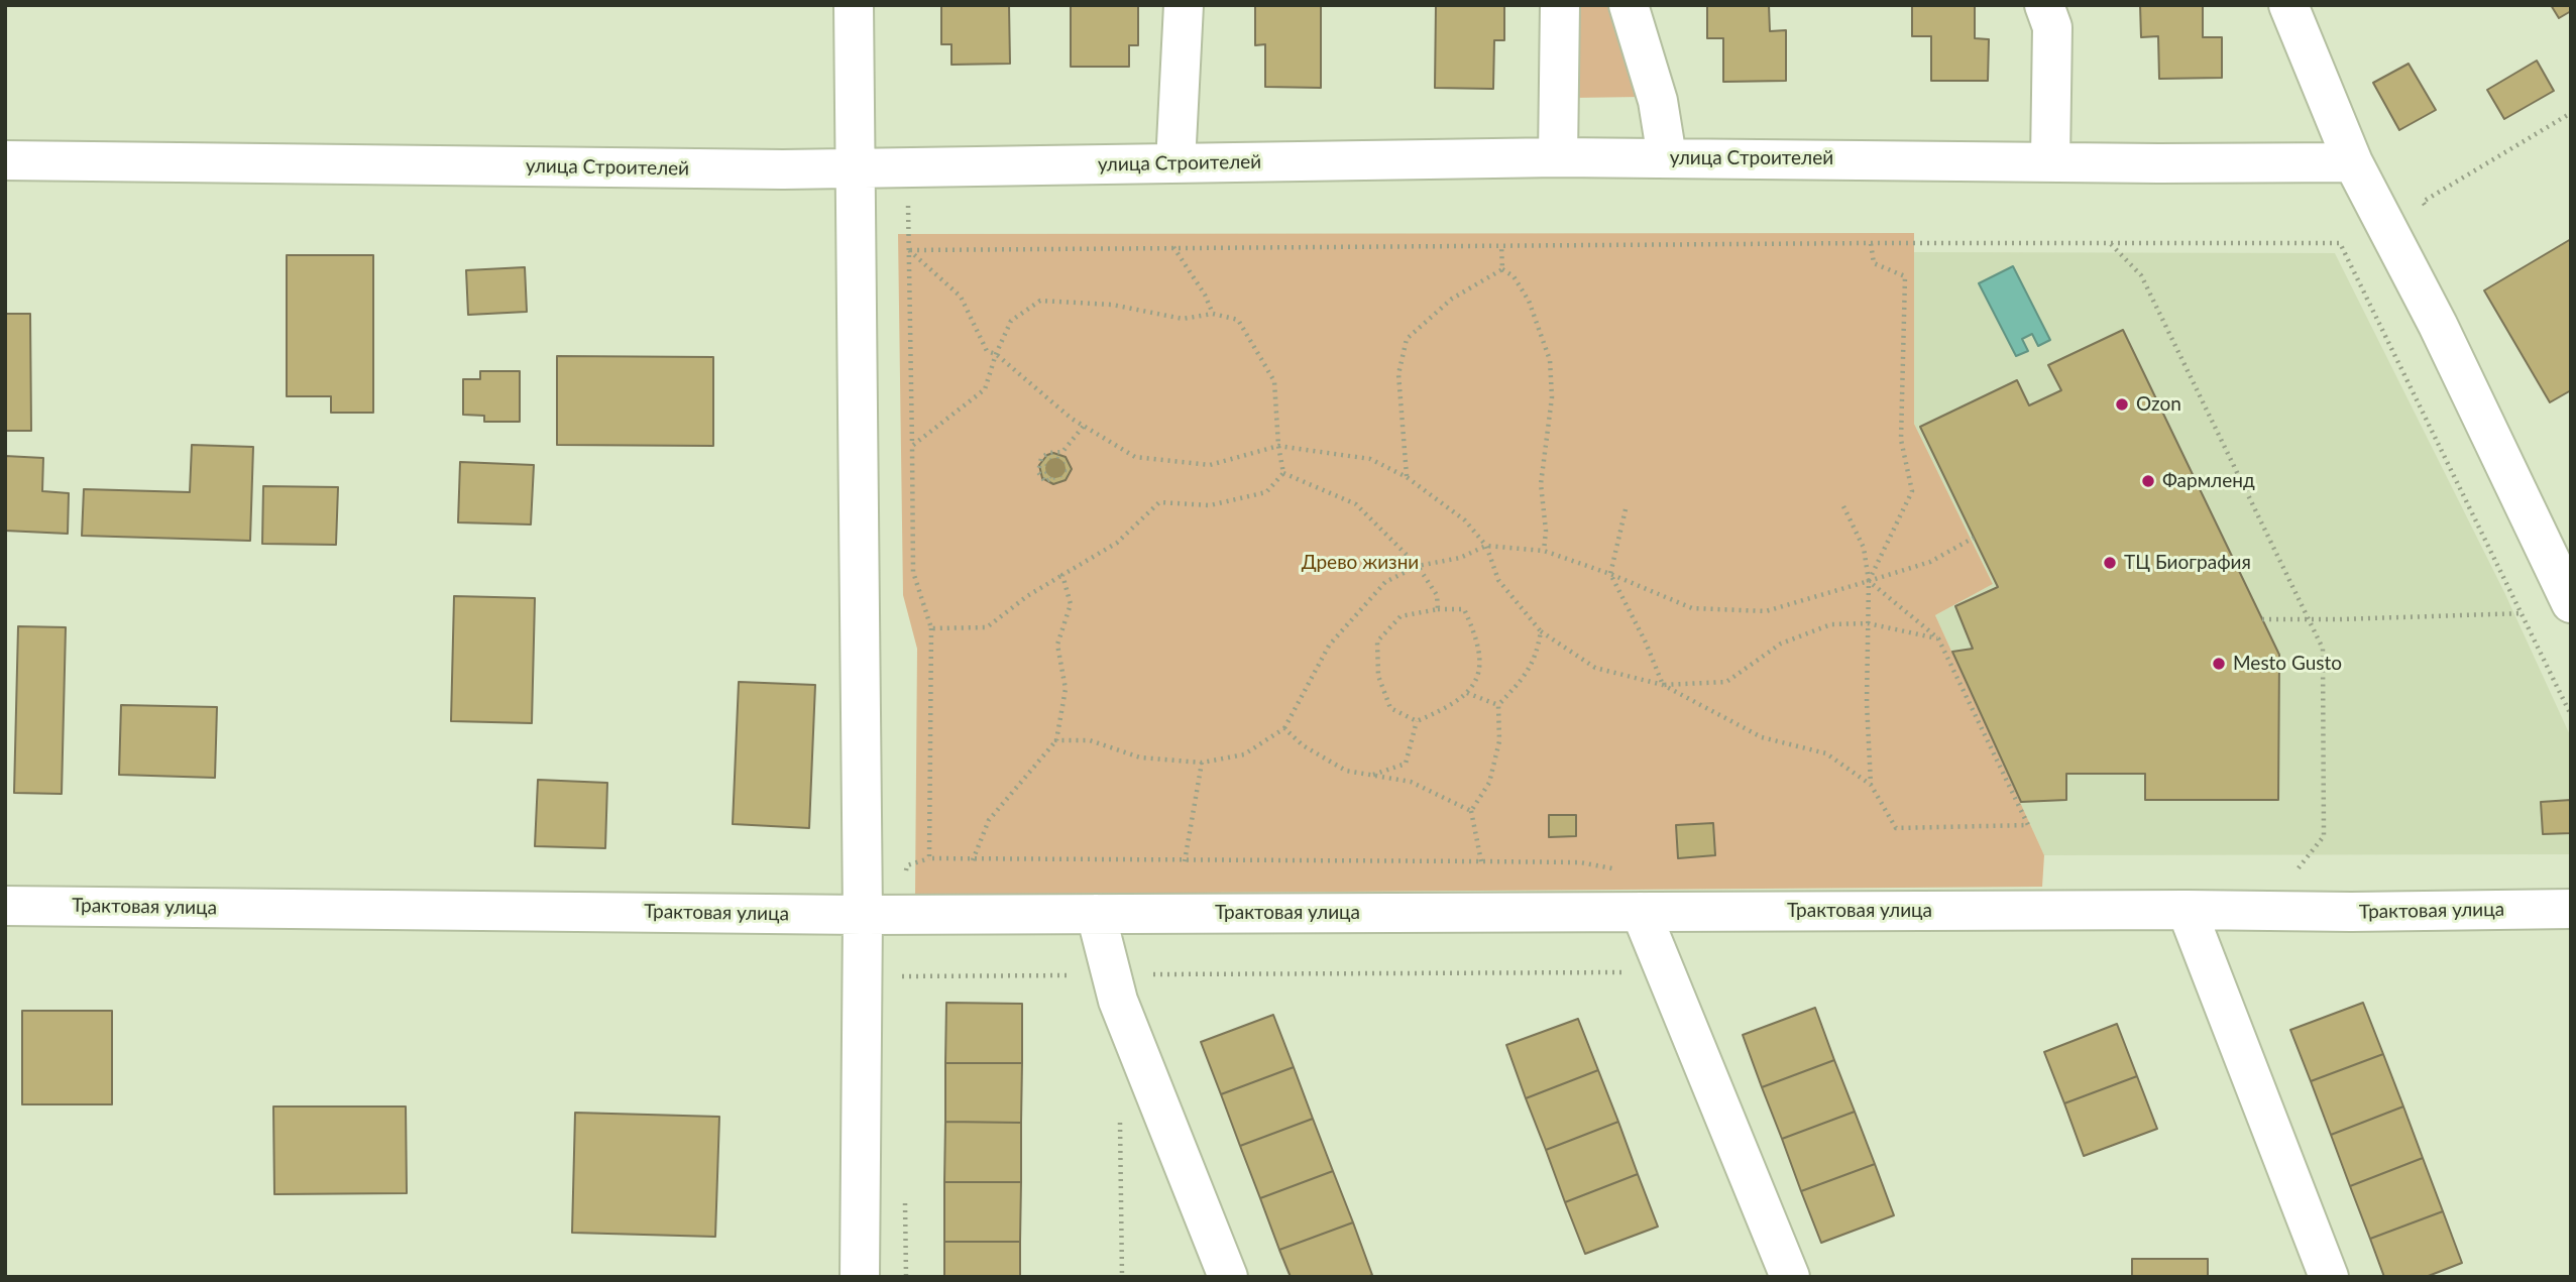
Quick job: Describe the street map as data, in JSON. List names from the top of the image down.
{
  "streets": {
    "street": ["улица Строителей", "Трактовая улица"]
  },
  "parks": ["Древо жизни"],
  "places": [
    "Ozon",
    "Фармленд",
    "ТЦ Биография",
    "Mesto Gusto"
  ]
}
